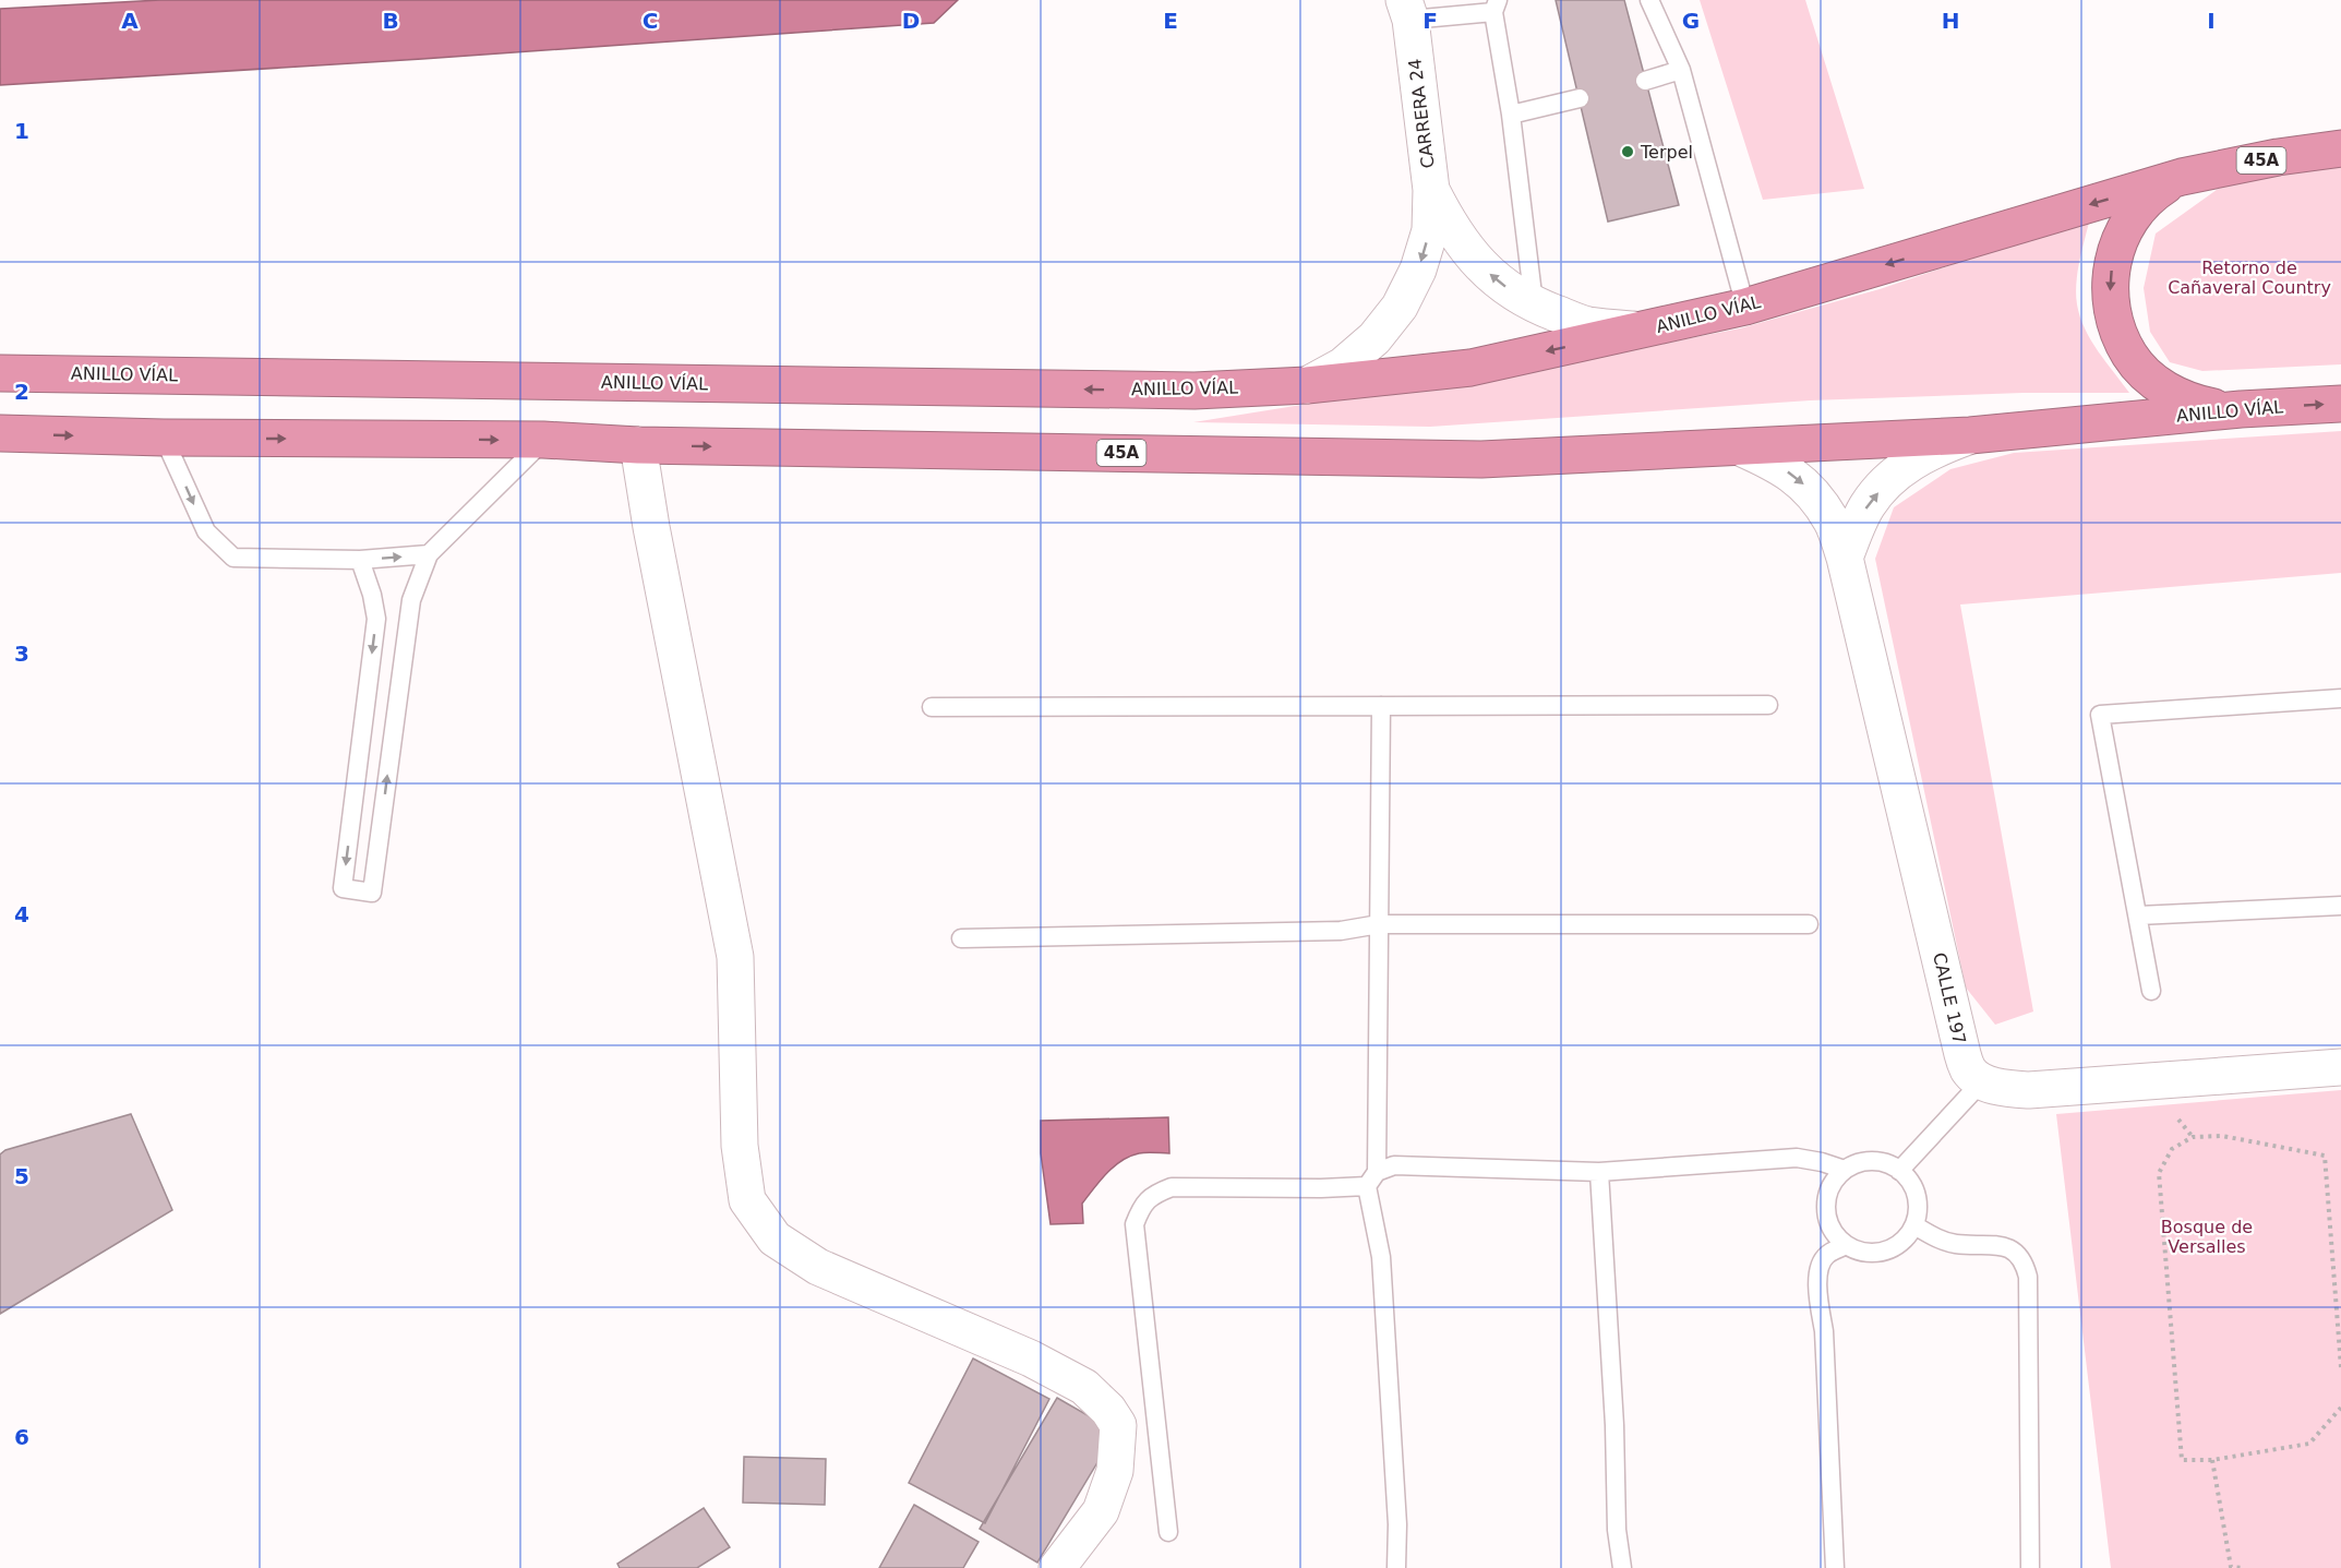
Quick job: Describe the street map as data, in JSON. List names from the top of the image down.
{
  "streets": {
    "highway": ["45A", "ANILLO VÍAL"],
    "street": ["CARRERA 24", "CALLE 197"]
  },
  "crossings": [
    ["CARRERA 24", "ANILLO VÍAL"],
    ["ANILLO VÍAL", "CALLE 197"]
  ],
  "parks": ["Retorno de Cañaveral Country", "Bosque de Versalles"],
  "places": ["Terpel"],
  "grid": {
    "columns": [
      "A",
      "B",
      "C",
      "D",
      "E",
      "F",
      "G",
      "H",
      "I"
    ],
    "rows": [
      "1",
      "2",
      "3",
      "4",
      "5",
      "6"
    ]
  }
}
